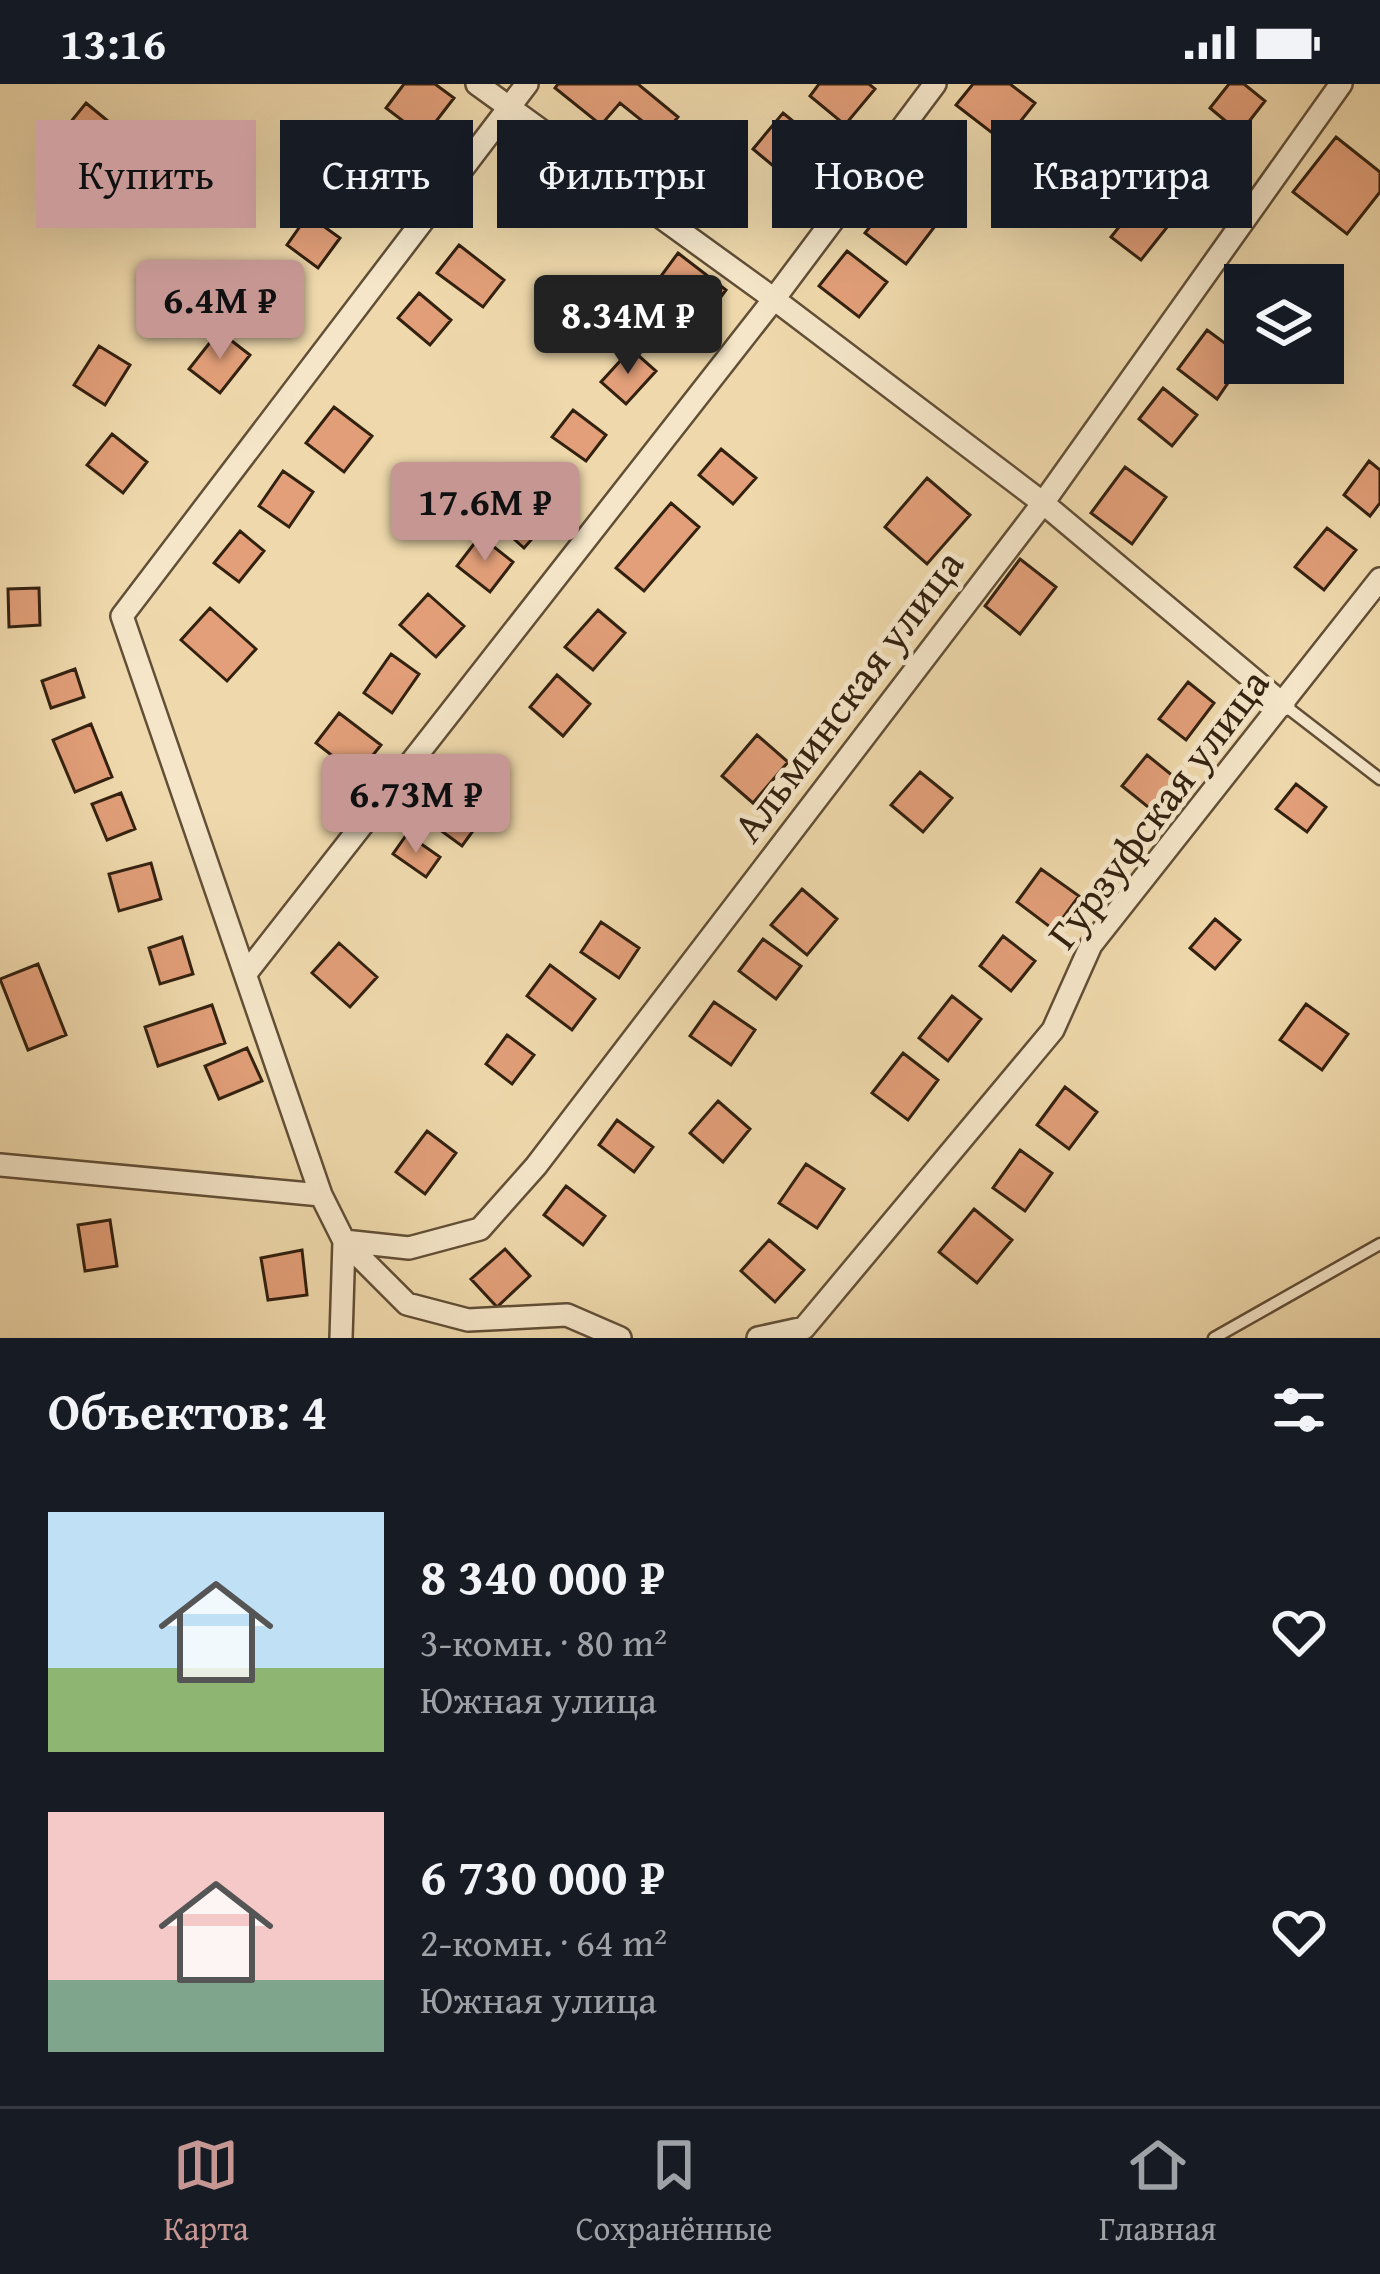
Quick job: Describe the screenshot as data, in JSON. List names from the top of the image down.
{
  "streets": {
    "street": ["Альминская улица", "Гурзуфская улица"]
  },
  "page": {
    "status": "13:16",
    "chip": [
      "Купить",
      "Снять",
      "Фильтры",
      "Новое",
      "Квартира"
    ],
    "price": [
      "6.4M ₽",
      "8.34M ₽",
      "17.6M ₽",
      "6.73M ₽"
    ],
    "heading": "Объектов: 4",
    "list": [
      {
        "name": "8 340 000 ₽",
        "note": "3-комн. · 80 m² · Южная улица"
      },
      {
        "name": "6 730 000 ₽",
        "note": "2-комн. · 64 m² · Южная улица"
      }
    ],
    "tabs": ["Карта", "Сохранённые", "Главная"]
  }
}
